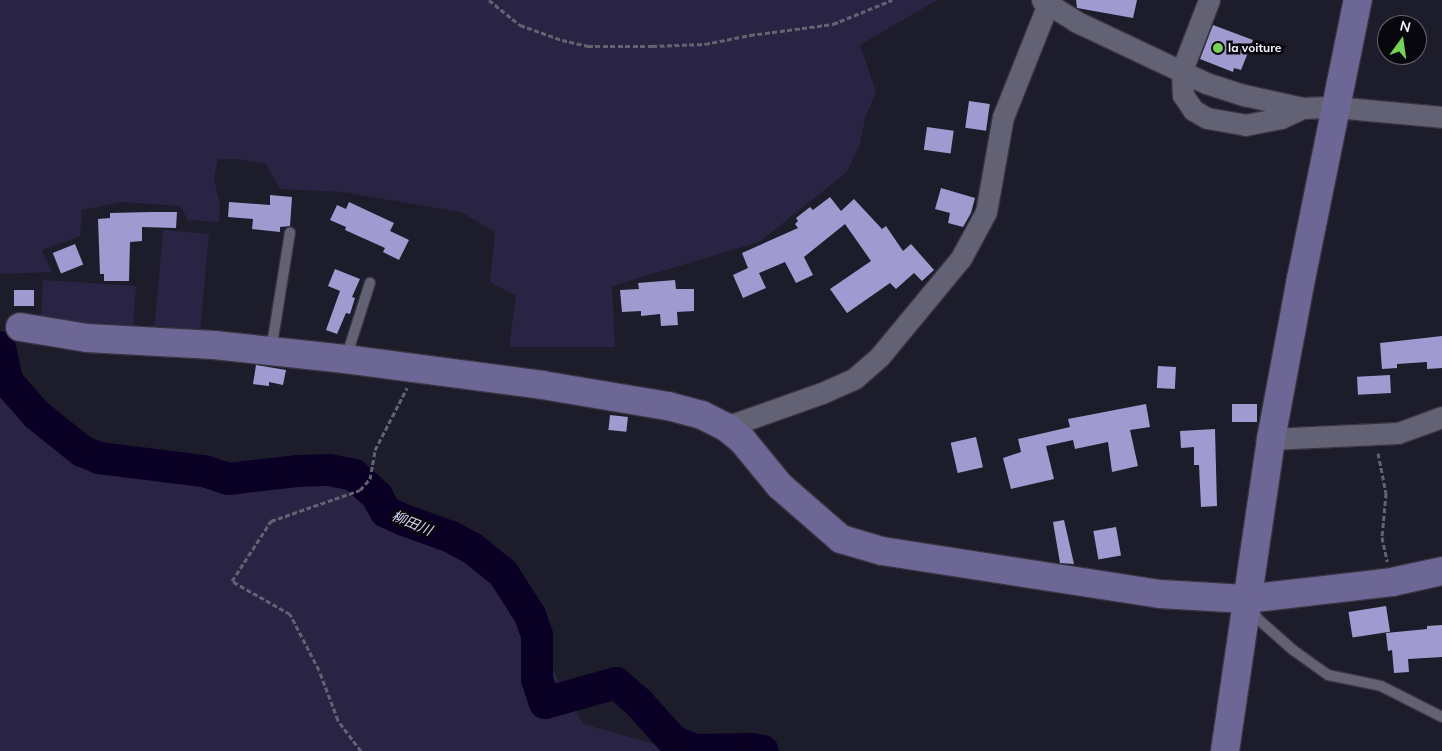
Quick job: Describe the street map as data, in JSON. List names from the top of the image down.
{
  "water": ["柳田川"],
  "places": ["la voiture"],
  "north": "top"
}
